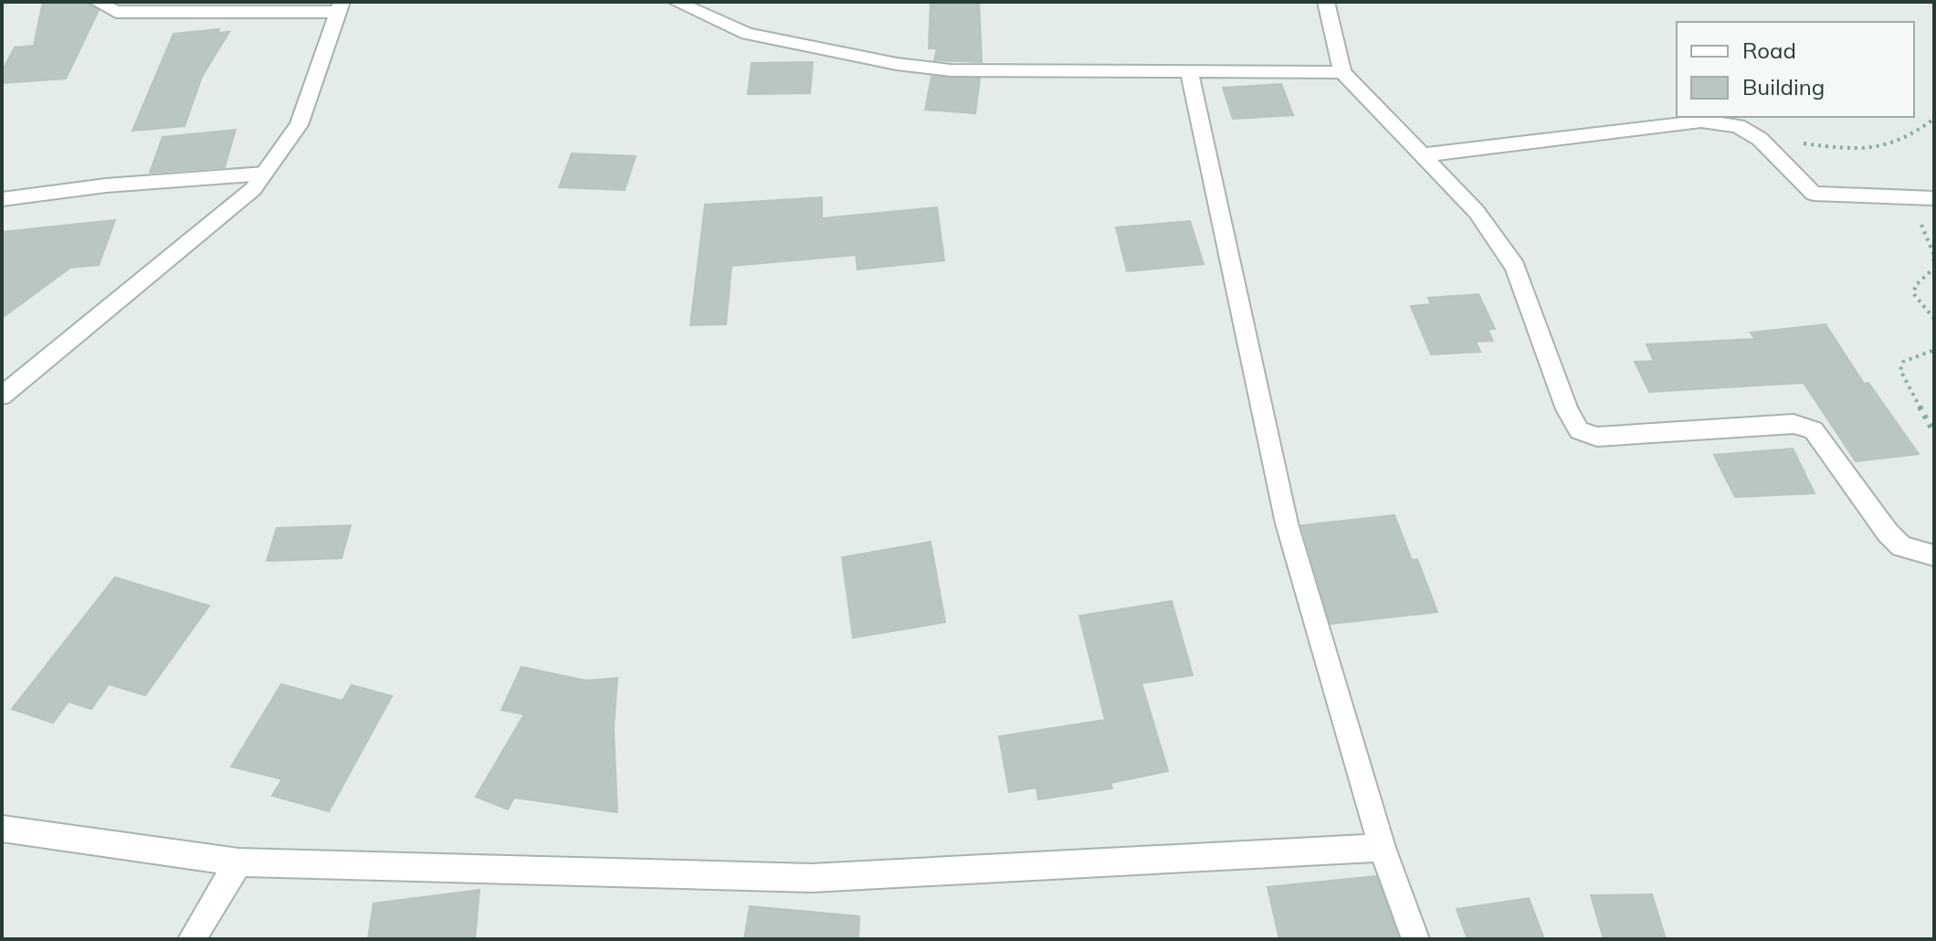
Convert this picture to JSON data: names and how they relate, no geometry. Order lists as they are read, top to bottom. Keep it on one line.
{"legend":["Road","Building"]}
